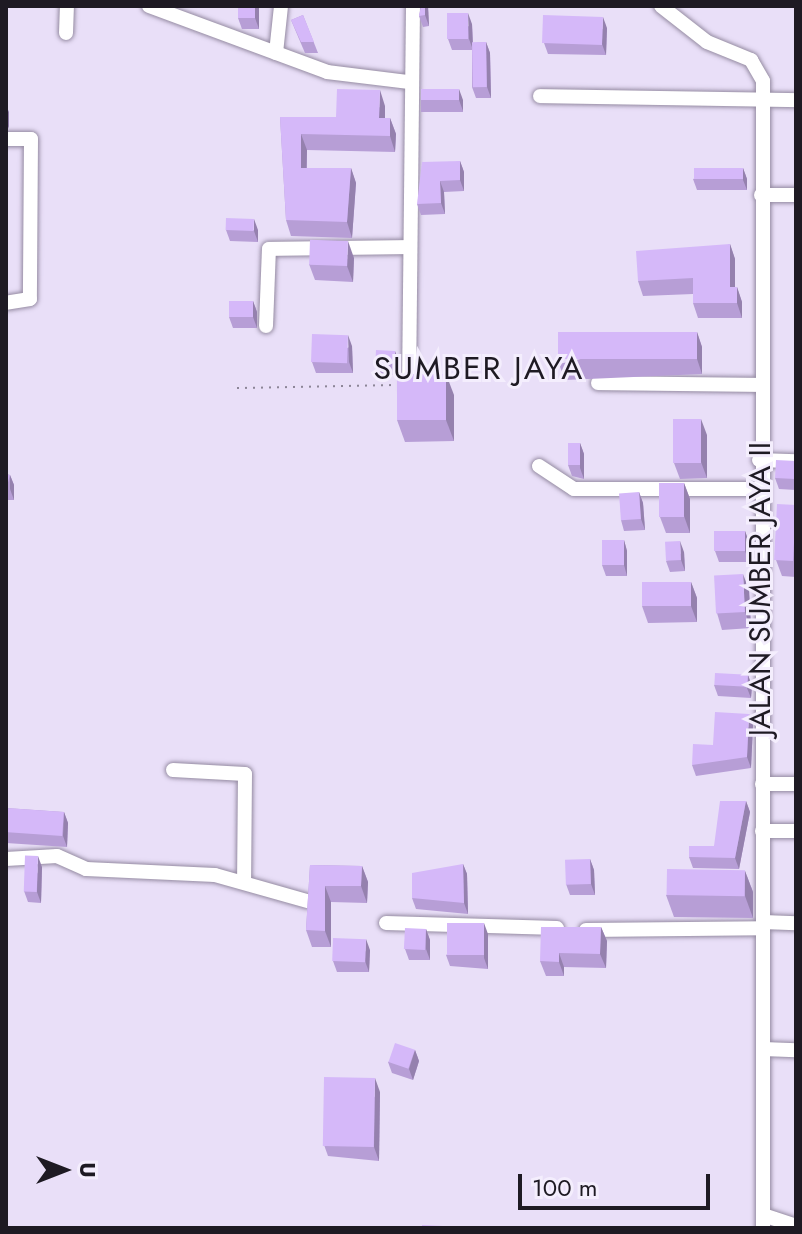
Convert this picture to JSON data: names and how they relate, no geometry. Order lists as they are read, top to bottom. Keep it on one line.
{"streets":{"street":["JALAN SUMBER JAYA II"]},"districts":["SUMBER JAYA"],"scale_bar":"100 m","north":"right"}
